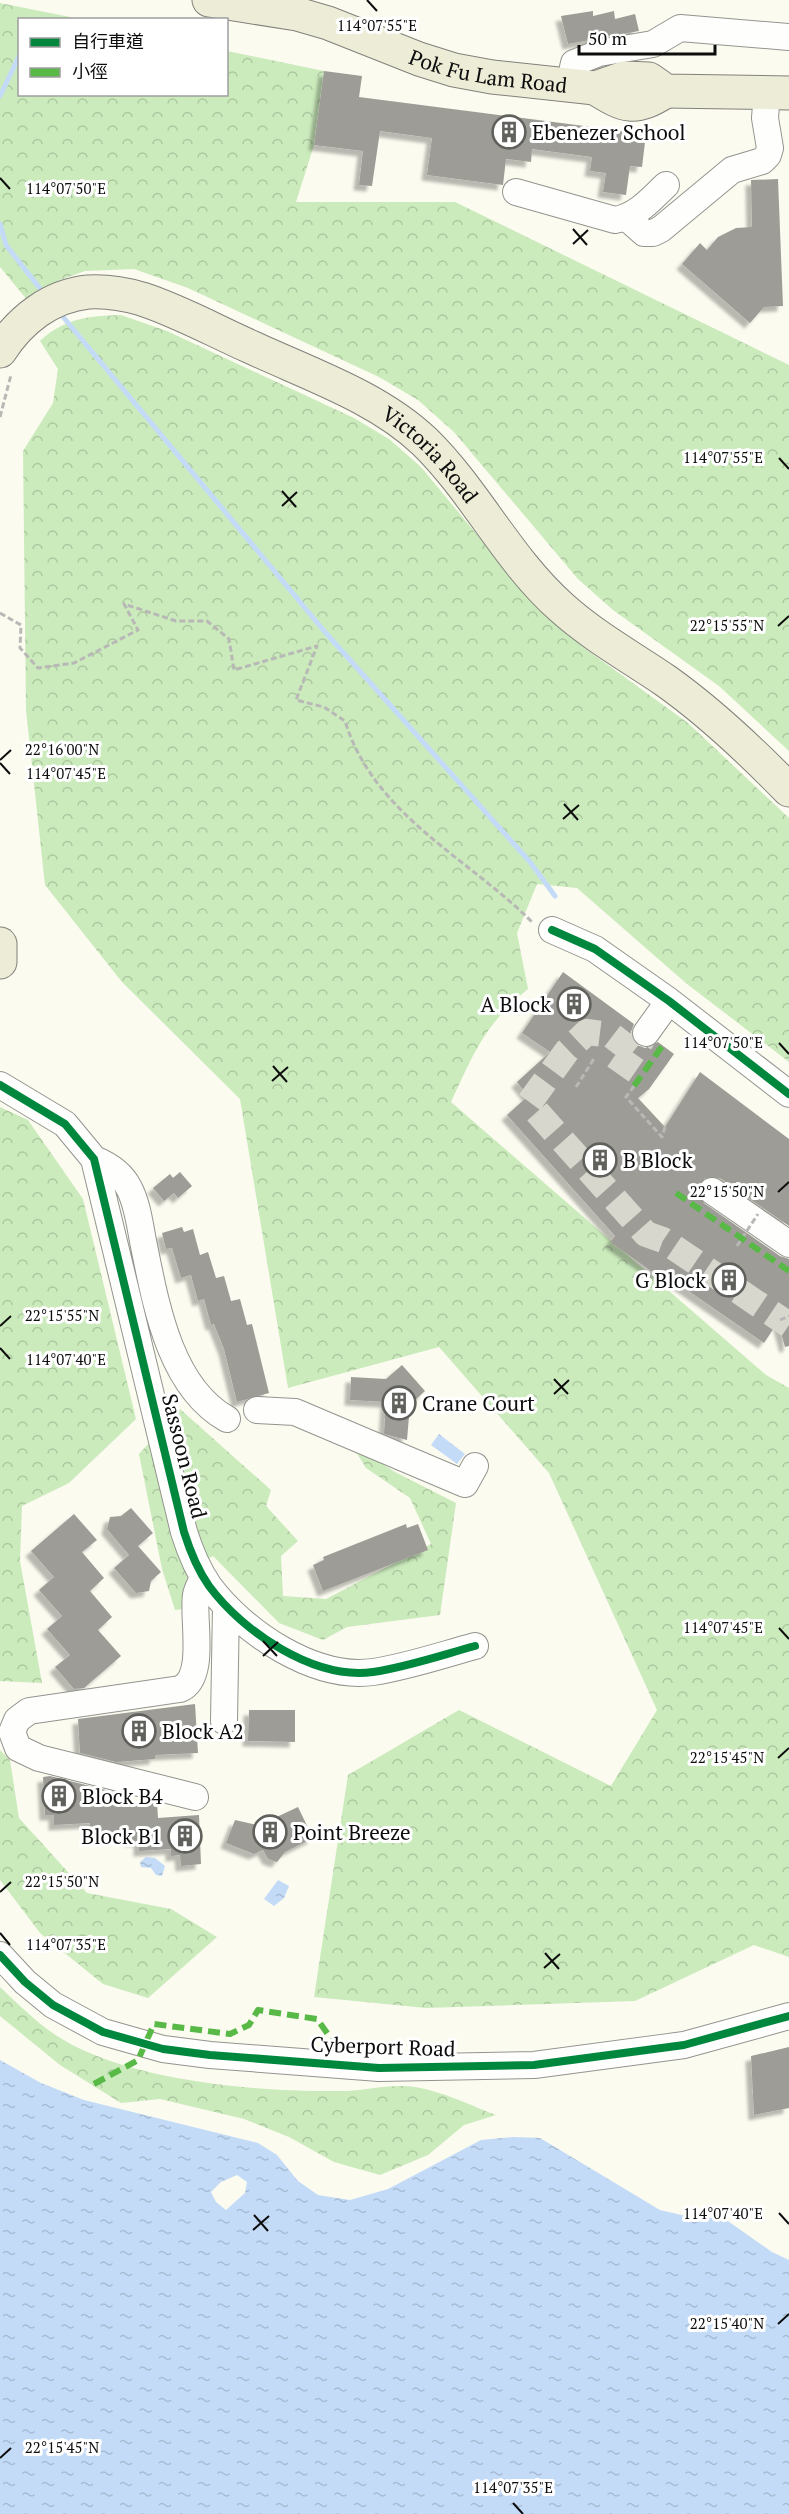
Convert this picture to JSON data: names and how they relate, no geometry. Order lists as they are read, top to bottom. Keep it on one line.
{"streets":{"main road":["Pok Fu Lam Road","Victoria Road"],"street":["Sassoon Road","Cyberport Road"]},"places":{"building":["Ebenezer School","A Block","B Block","G Block","Crane Court","Block A2","Block B4","Point Breeze","Block B1"]},"legend":["自行車道","小徑"],"scale_bar":"50 m","coordinates":["114°07'55\"E","114°07'50\"E","22°15'55\"N","22°16'00\"N","114°07'45\"E","22°15'50\"N","114°07'40\"E","22°15'45\"N","114°07'35\"E","22°15'40\"N"]}
